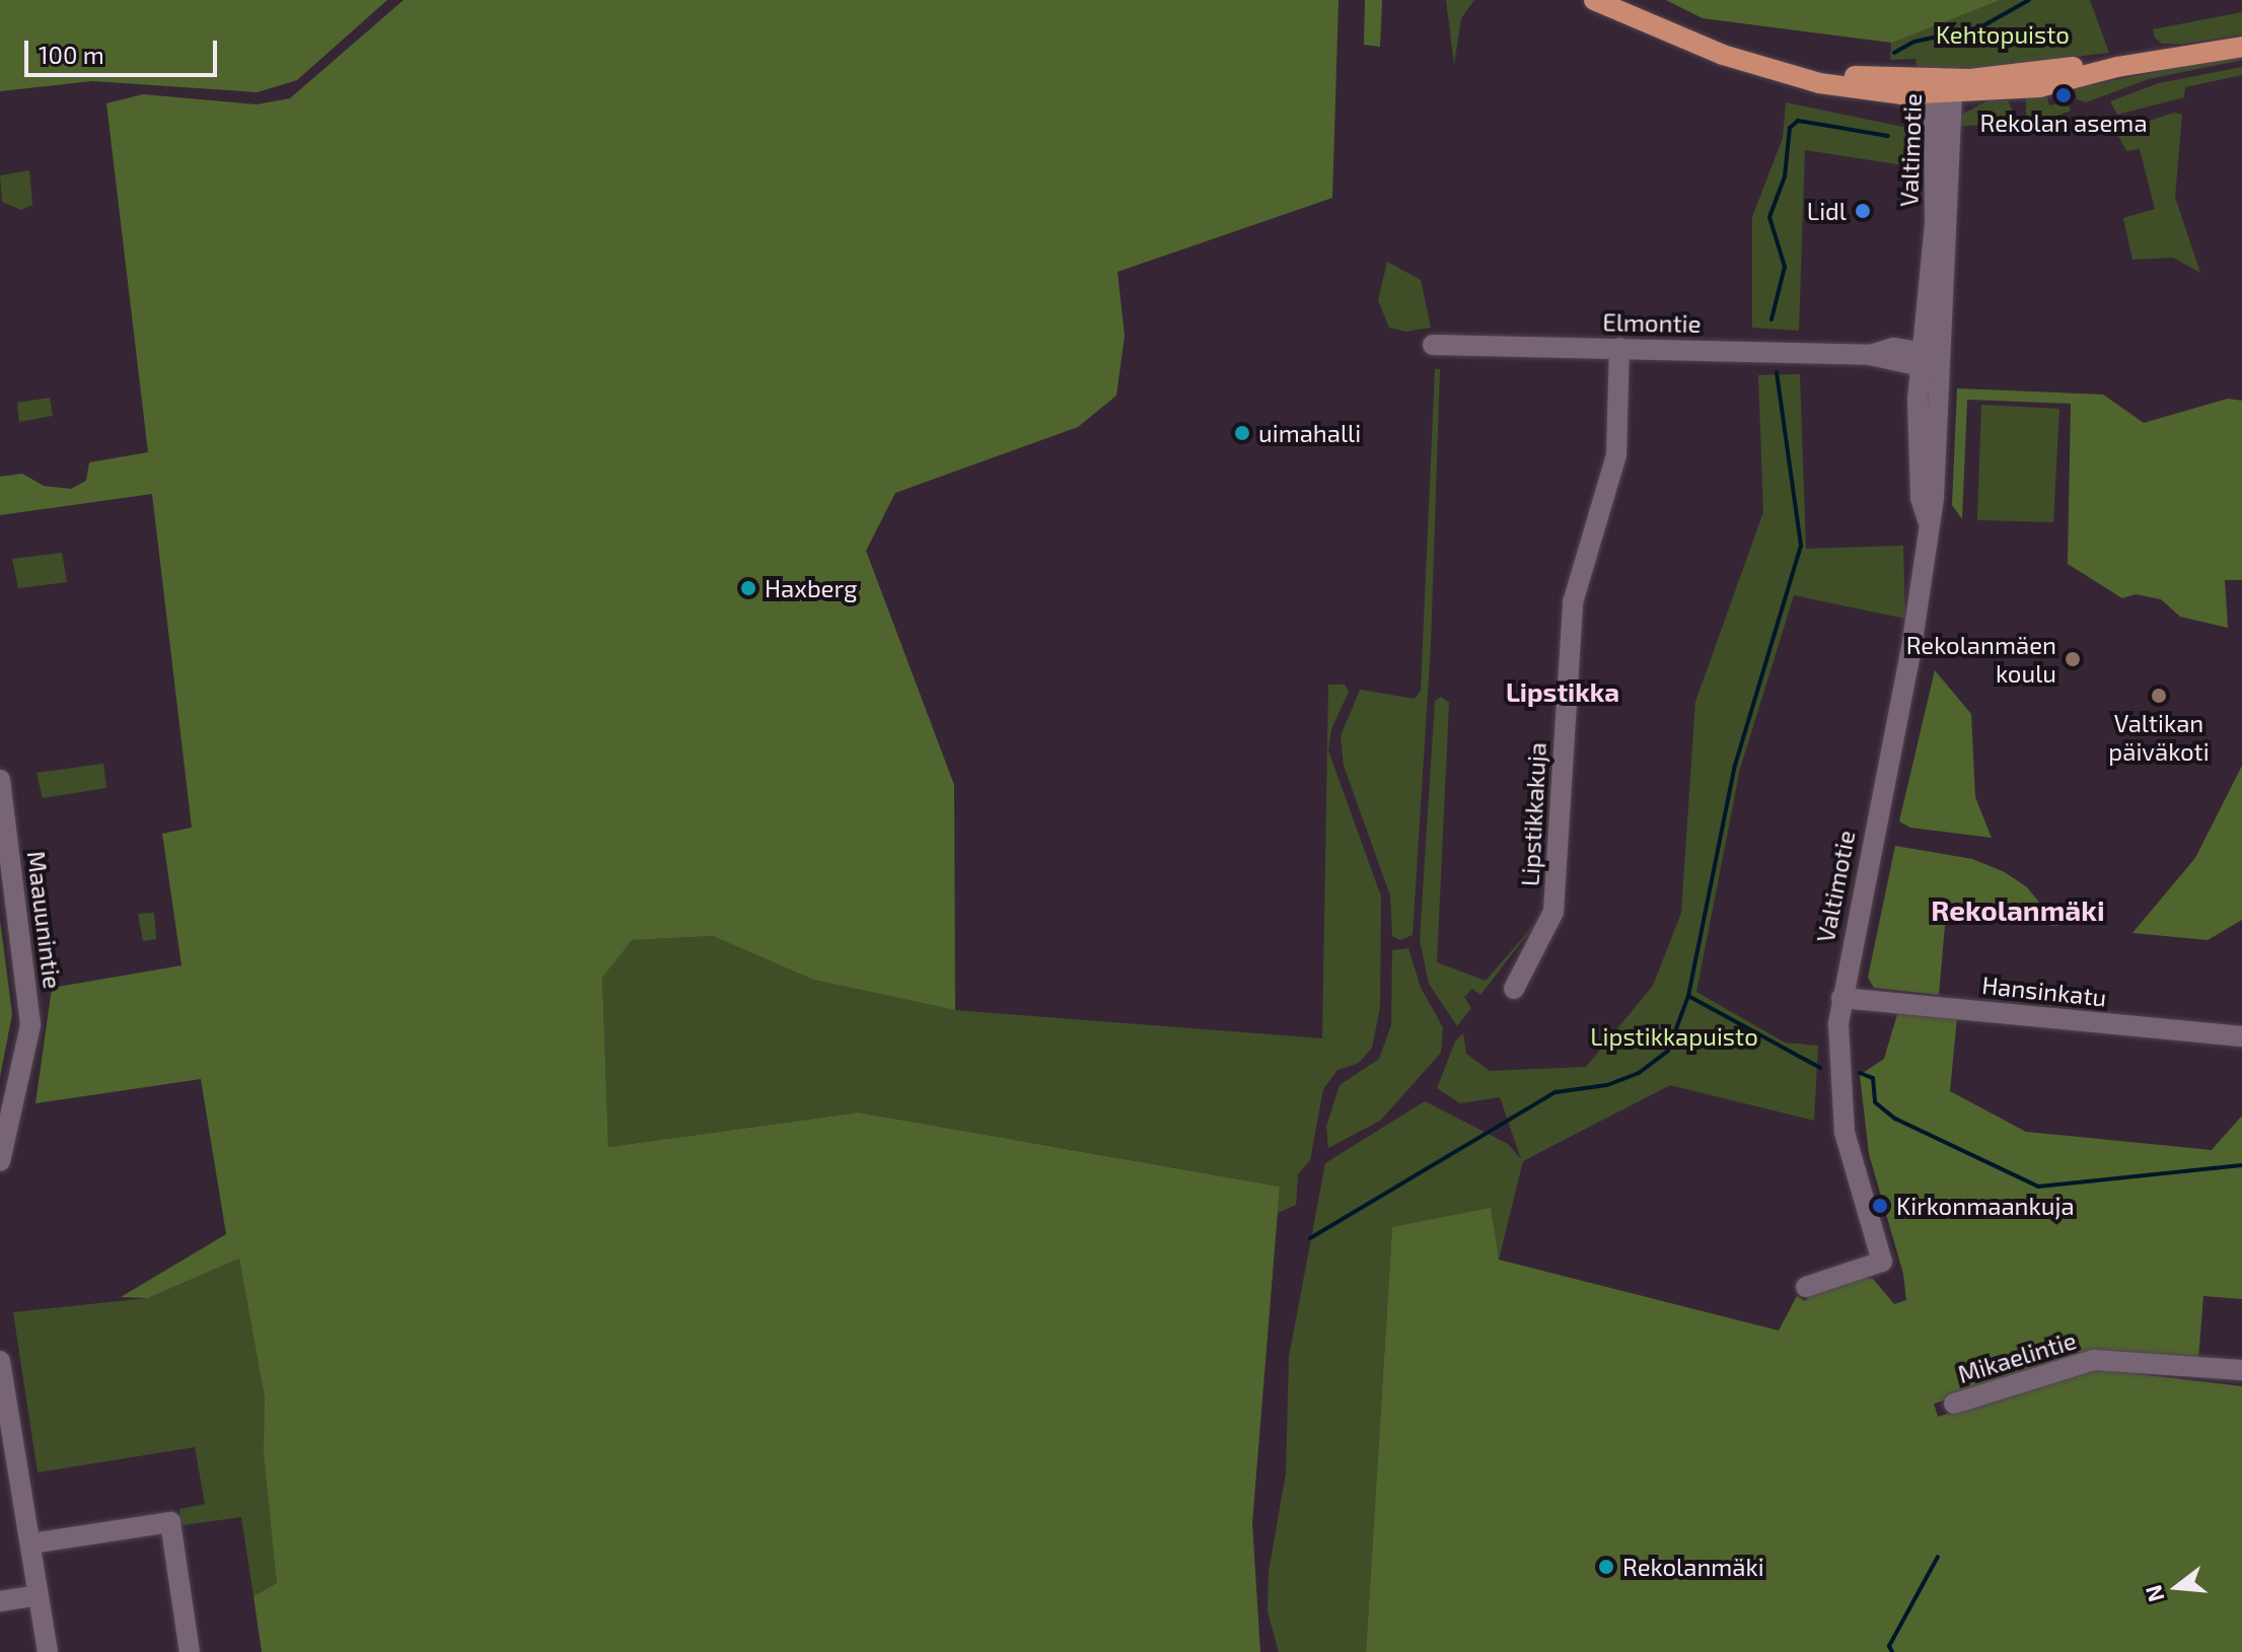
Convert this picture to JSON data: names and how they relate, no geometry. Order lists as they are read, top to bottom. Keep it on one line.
{"streets":{"street":["Valtimotie","Elmontie","Lipstikkakuja","Maauunintie","Hansinkatu","Mikaelintie"]},"crossings":[["Valtimotie","Elmontie"],["Valtimotie","Hansinkatu"],["Elmontie","Lipstikkakuja"]],"districts":["Lipstikka","Rekolanmäki"],"parks":["Kehtopuisto","Lipstikkapuisto"],"places":["Rekolan asema","Lidl","uimahalli","Haxberg","Rekolanmäen koulu","Valtikan päiväkoti","Kirkonmaankuja","Rekolanmäki"],"scale_bar":"100 m","north":"left"}
